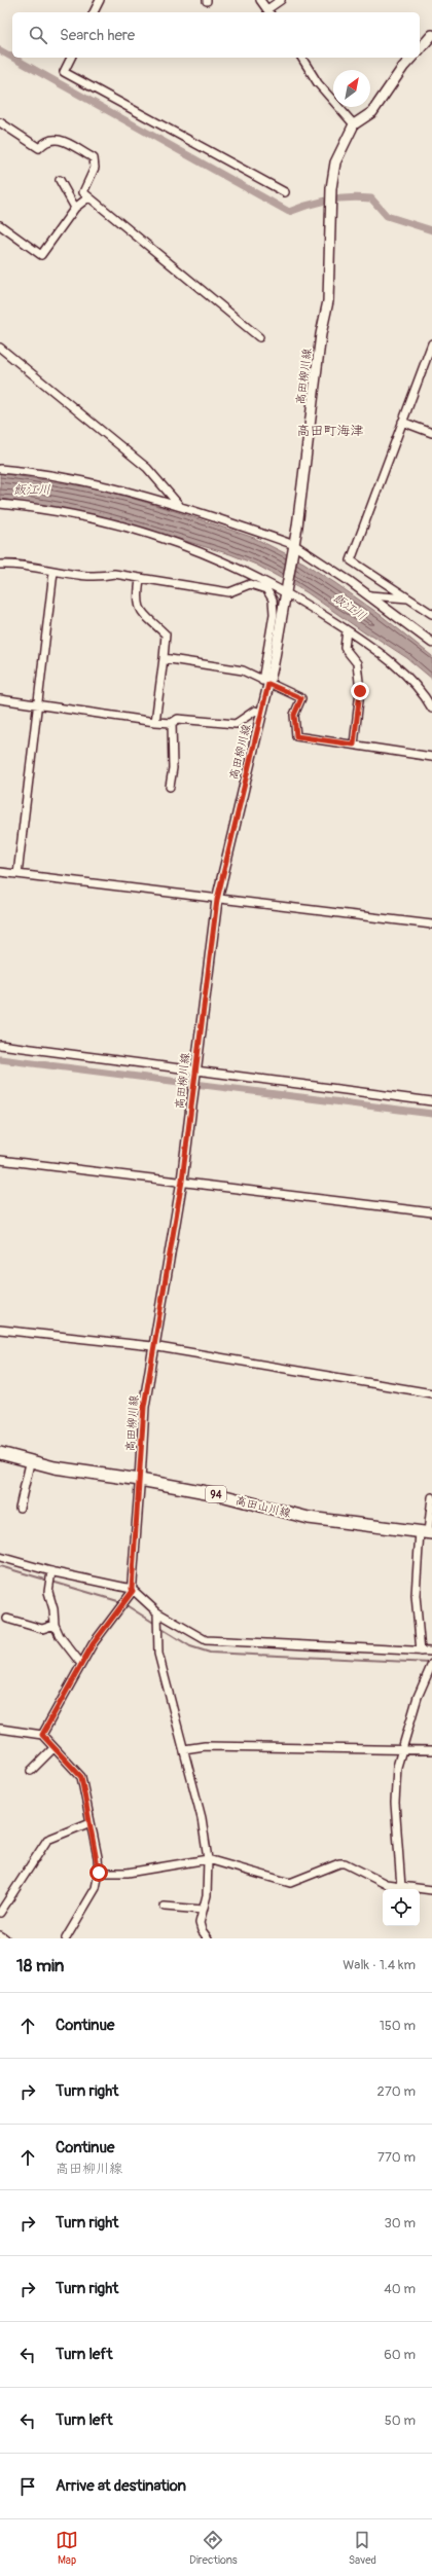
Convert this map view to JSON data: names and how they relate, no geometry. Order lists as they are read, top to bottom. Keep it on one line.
{"streets":{"main road":["高田柳川線","94","高田山川線"]},"crossings":[["高田柳川線","高田山川線"]],"districts":["高田町海津"],"water":["飯江川"],"north":"top right","page":{"search":"Search here","heading":["18 min","Walk · 1.4 km"],"list":[["Continue","150 m"],["Turn right","270 m"],["Continue","高田柳川線","770 m"],["Turn right","30 m"],["Turn right","40 m"],["Turn left","60 m"],["Turn left","50 m"],"Arrive at destination"],"nav":["Map","Directions","Saved"]}}
